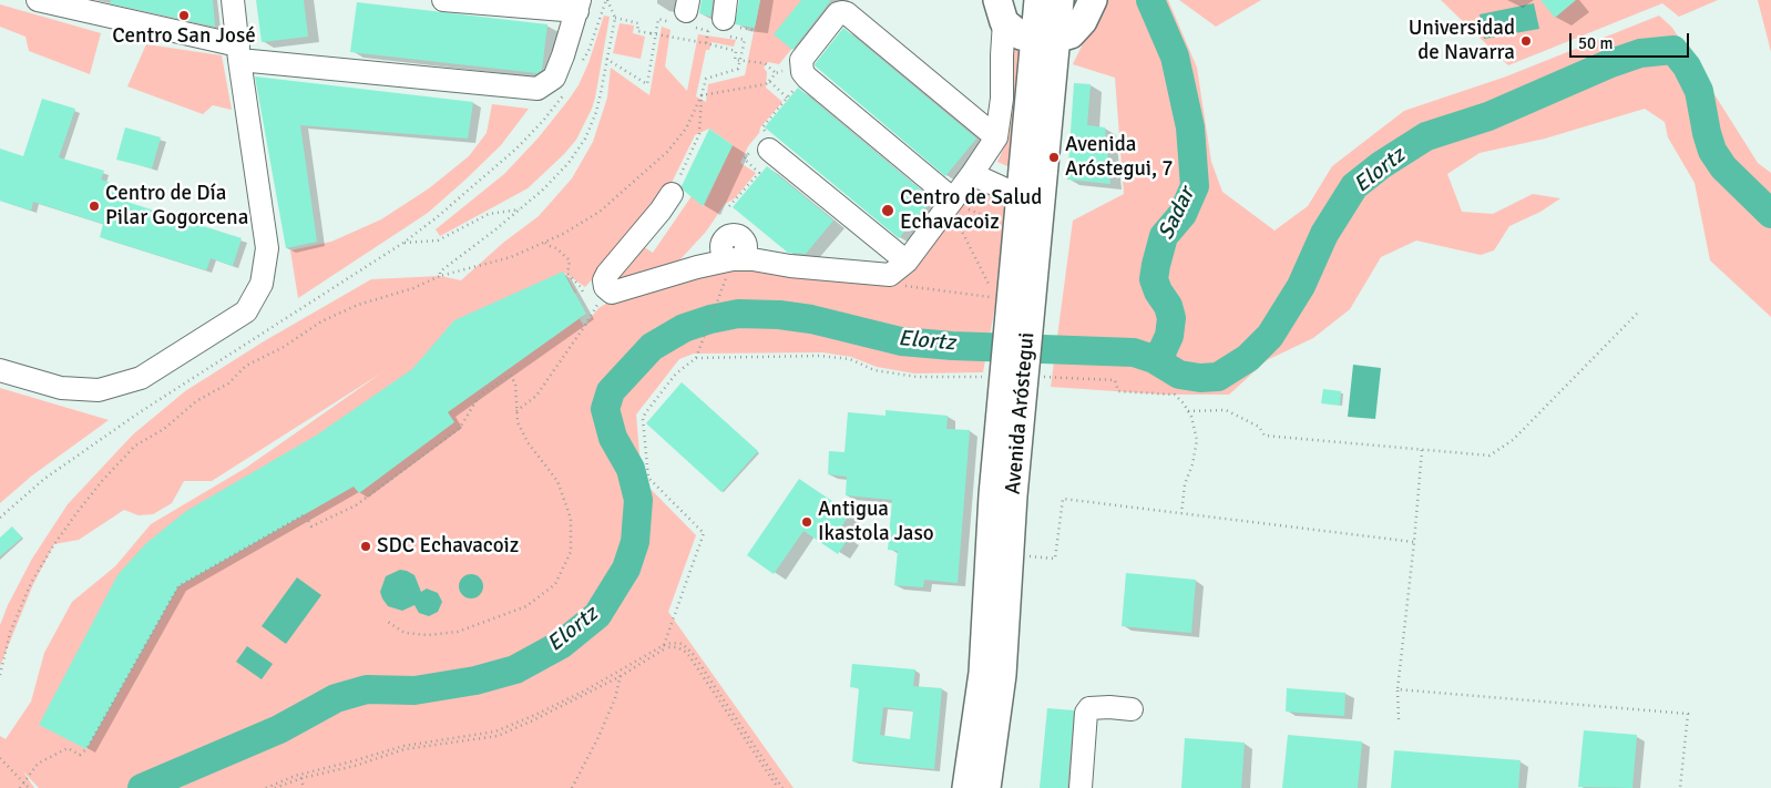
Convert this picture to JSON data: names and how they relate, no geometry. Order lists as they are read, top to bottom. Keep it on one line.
{"streets":{"main road":["Avenida Aróstegui"]},"water":["Elortz","Sadar"],"places":["Centro San José","Universidad de Navarra","Avenida Aróstegui, 7","Centro de Día Pilar Gogorcena","Centro de Salud Echavacoiz","Antigua Ikastola Jaso","SDC Echavacoiz"],"scale_bar":"50 m"}
